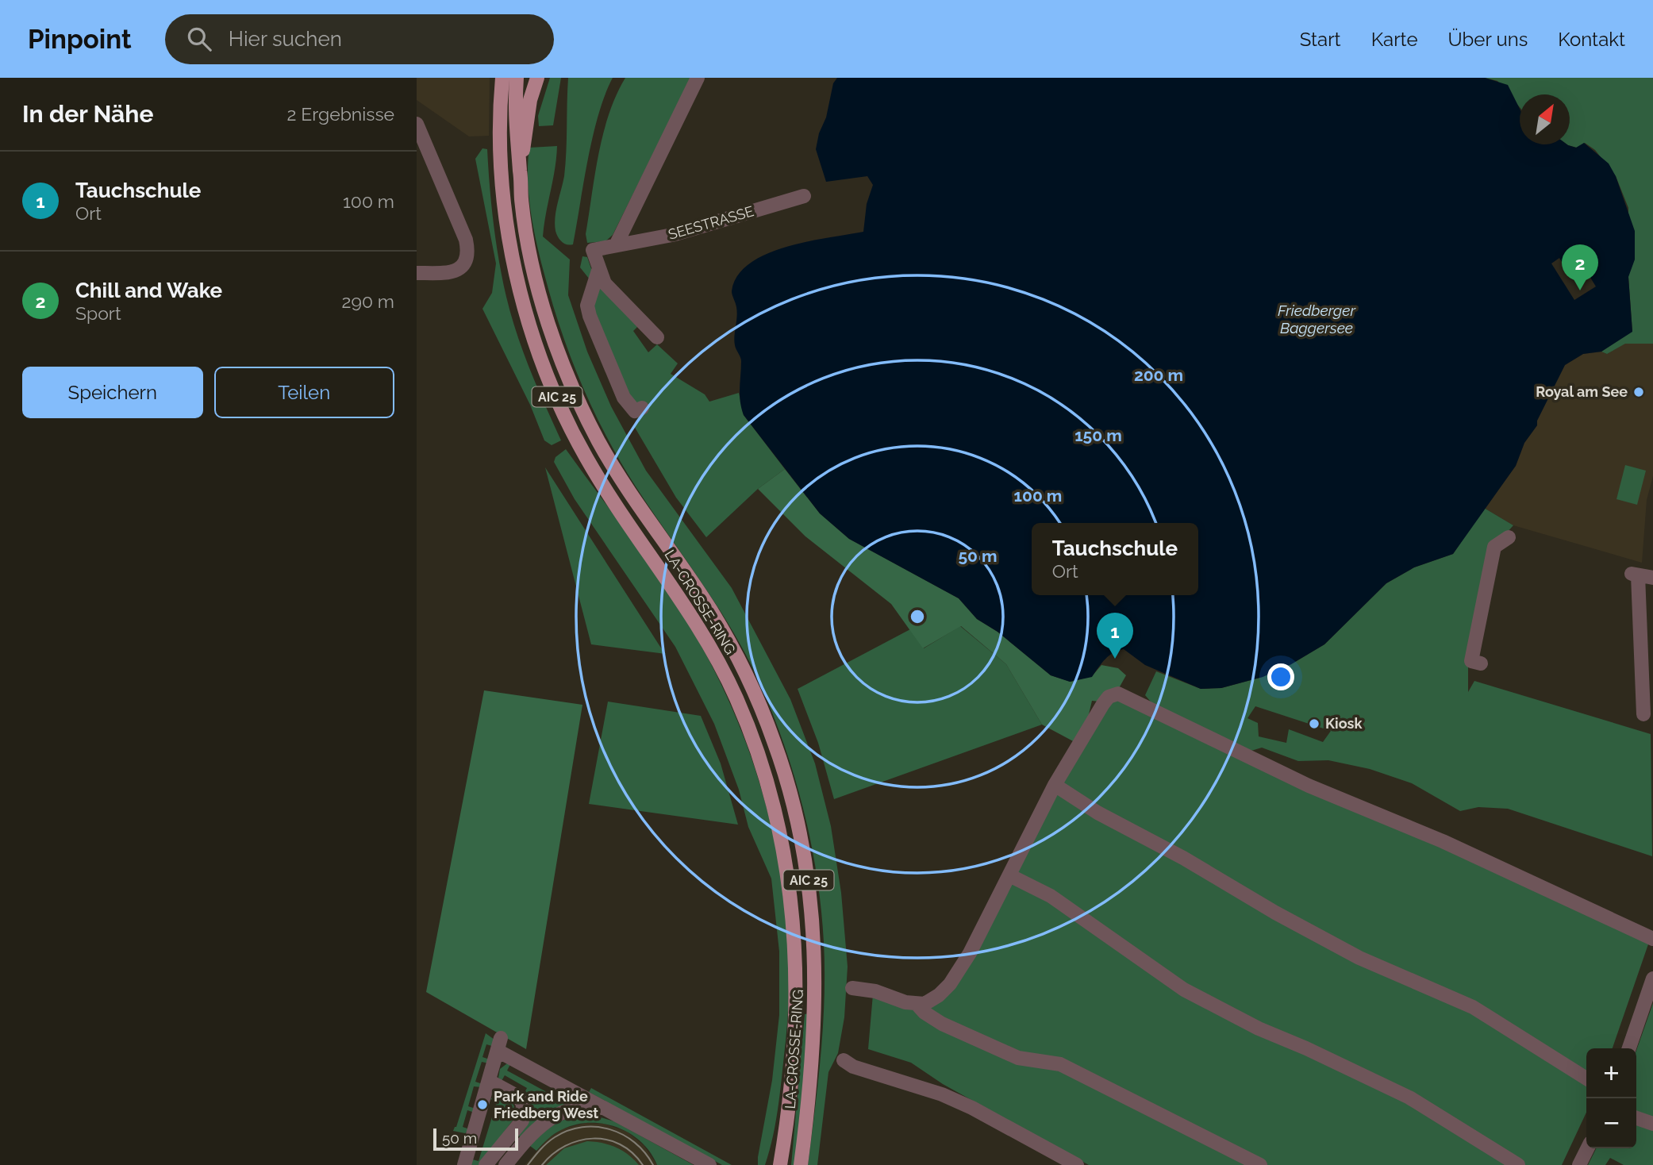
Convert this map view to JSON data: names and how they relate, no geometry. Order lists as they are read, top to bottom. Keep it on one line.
{"streets":{"main road":["AIC 25","LA-CROSSE-RING"],"street":["SEESTRASSE"]},"crossings":[["AIC 25","LA-CROSSE-RING"]],"water":["Friedberger Baggersee"],"places":["Royal am See","Kiosk","Park and Ride Friedberg West"],"scale_bar":"50 m","north":"top right","page":{"header":"Pinpoint","search":"Hier suchen","nav":["Start","Karte","Über uns","Kontakt"],"heading":["In der Nähe","2 Ergebnisse"],"list":[{"mark":"1","name":"Tauchschule","note":"Ort","value":"100 m"},{"mark":"2","name":"Chill and Wake","note":"Sport","value":"290 m"}],"pins":["2","1"],"buttons":["Speichern","Teilen"],"popup":["Tauchschule","Ort"],"map_buttons":["+","−"],"scale":"50 m"},"rings":["200 m","150 m","100 m","50 m"]}
